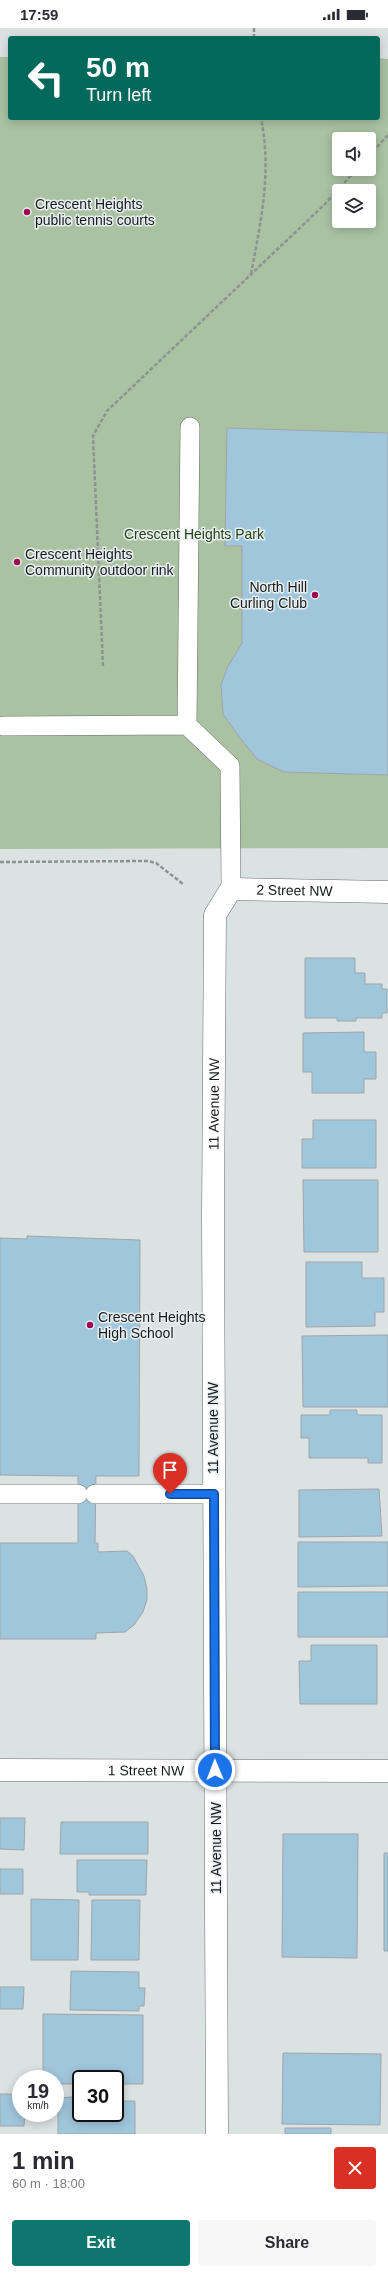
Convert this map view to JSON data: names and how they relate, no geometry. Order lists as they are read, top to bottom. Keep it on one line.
{"streets":{"street":["2 Street NW","11 Avenue NW","1 Street NW"]},"crossings":[["2 Street NW","11 Avenue NW"],["11 Avenue NW","1 Street NW"]],"parks":["Crescent Heights Park"],"places":["Crescent Heights public tennis courts","Crescent Heights Community outdoor rink","North Hill Curling Club","Crescent Heights High School"],"page":{"status":"17:59","turn":["50 m","Turn left"],"speed":"19 km/h","limit":"30","heading":["1 min","60 m · 18:00"],"buttons":["Exit","Share"]}}
